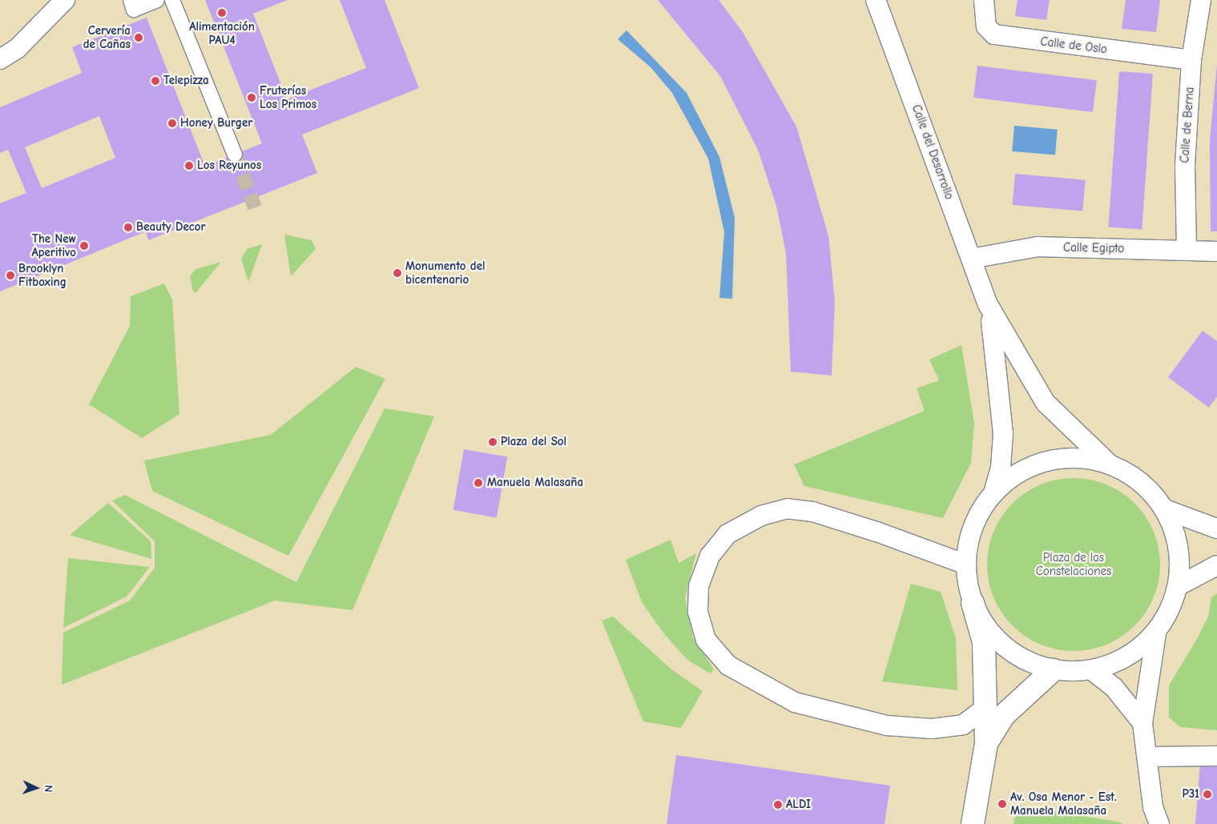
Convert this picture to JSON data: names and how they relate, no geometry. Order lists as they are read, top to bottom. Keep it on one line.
{"streets":{"street":["Calle de Oslo","Calle de Berna","Calle del Desarrollo","Calle Egipto"]},"crossings":[["Calle de Oslo","Calle de Berna"],["Calle de Berna","Calle Egipto"],["Calle del Desarrollo","Calle Egipto"]],"parks":["Plaza de las Constelaciones"],"places":["Alimentación PAU4","Cervería de Cañas","Telepizza","Fruterías Los Primos","Honey Burger","Los Reyunos","Beauty Decor","The New Aperitivo","Monumento del bicentenario","Brooklyn Fitboxing","Plaza del Sol","Manuela Malasaña","P31","Av. Osa Menor - Est. Manuela Malasaña","ALDI"],"north":"right"}
